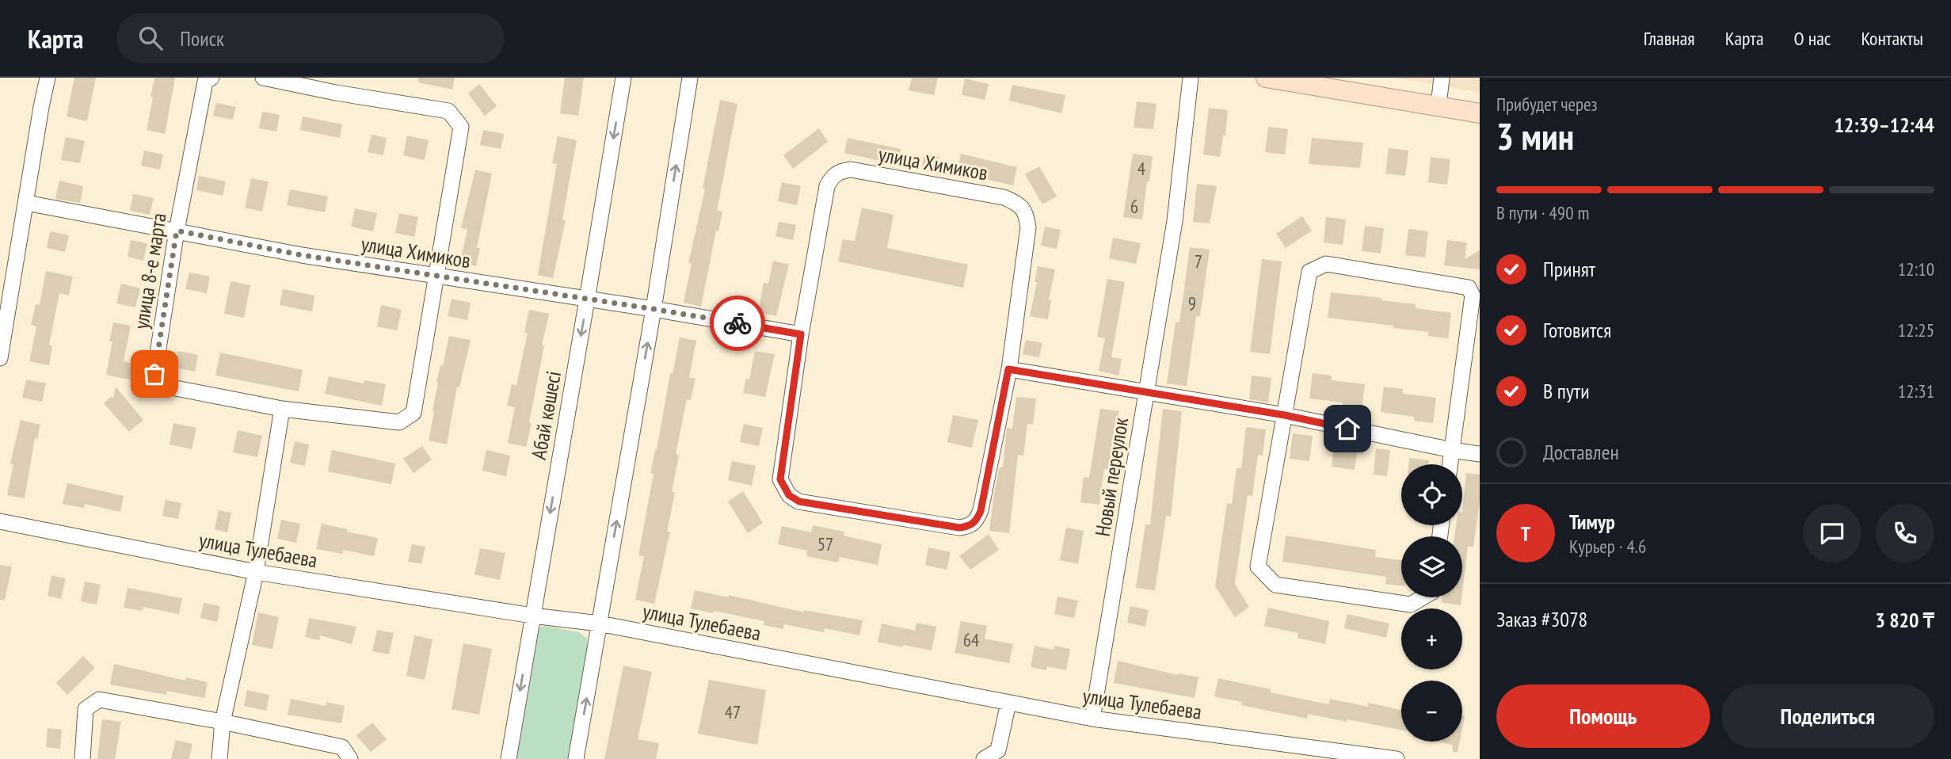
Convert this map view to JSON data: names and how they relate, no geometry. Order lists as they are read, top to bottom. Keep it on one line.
{"streets":{"street":["улица Химиков","улица 8-е марта","Абай көшесі","Новый переулок","улица Тулебаева"]},"crossings":[["улица Химиков","улица 8-е марта"],["улица Химиков","Абай көшесі"],["Абай көшесі","улица Тулебаева"],["Новый переулок","улица Тулебаева"]],"house_numbers":["4","6","7","9","57","64","47"],"page":{"header":"Карта","search":"Поиск","nav":["Главная","Карта","О нас","Контакты"],"heading":["3 мин","Прибудет через","12:39–12:44"],"panel":["Тимур","Курьер · 4.6","Заказ #3078","3 820 ₸"],"bar":"В пути · 490 m","list":[["Принят","12:10"],["Готовится","12:25"],["В пути","12:31"],"Доставлен"],"map_buttons":["+","−"],"round":"Т","buttons":["Помощь","Поделиться"]}}
